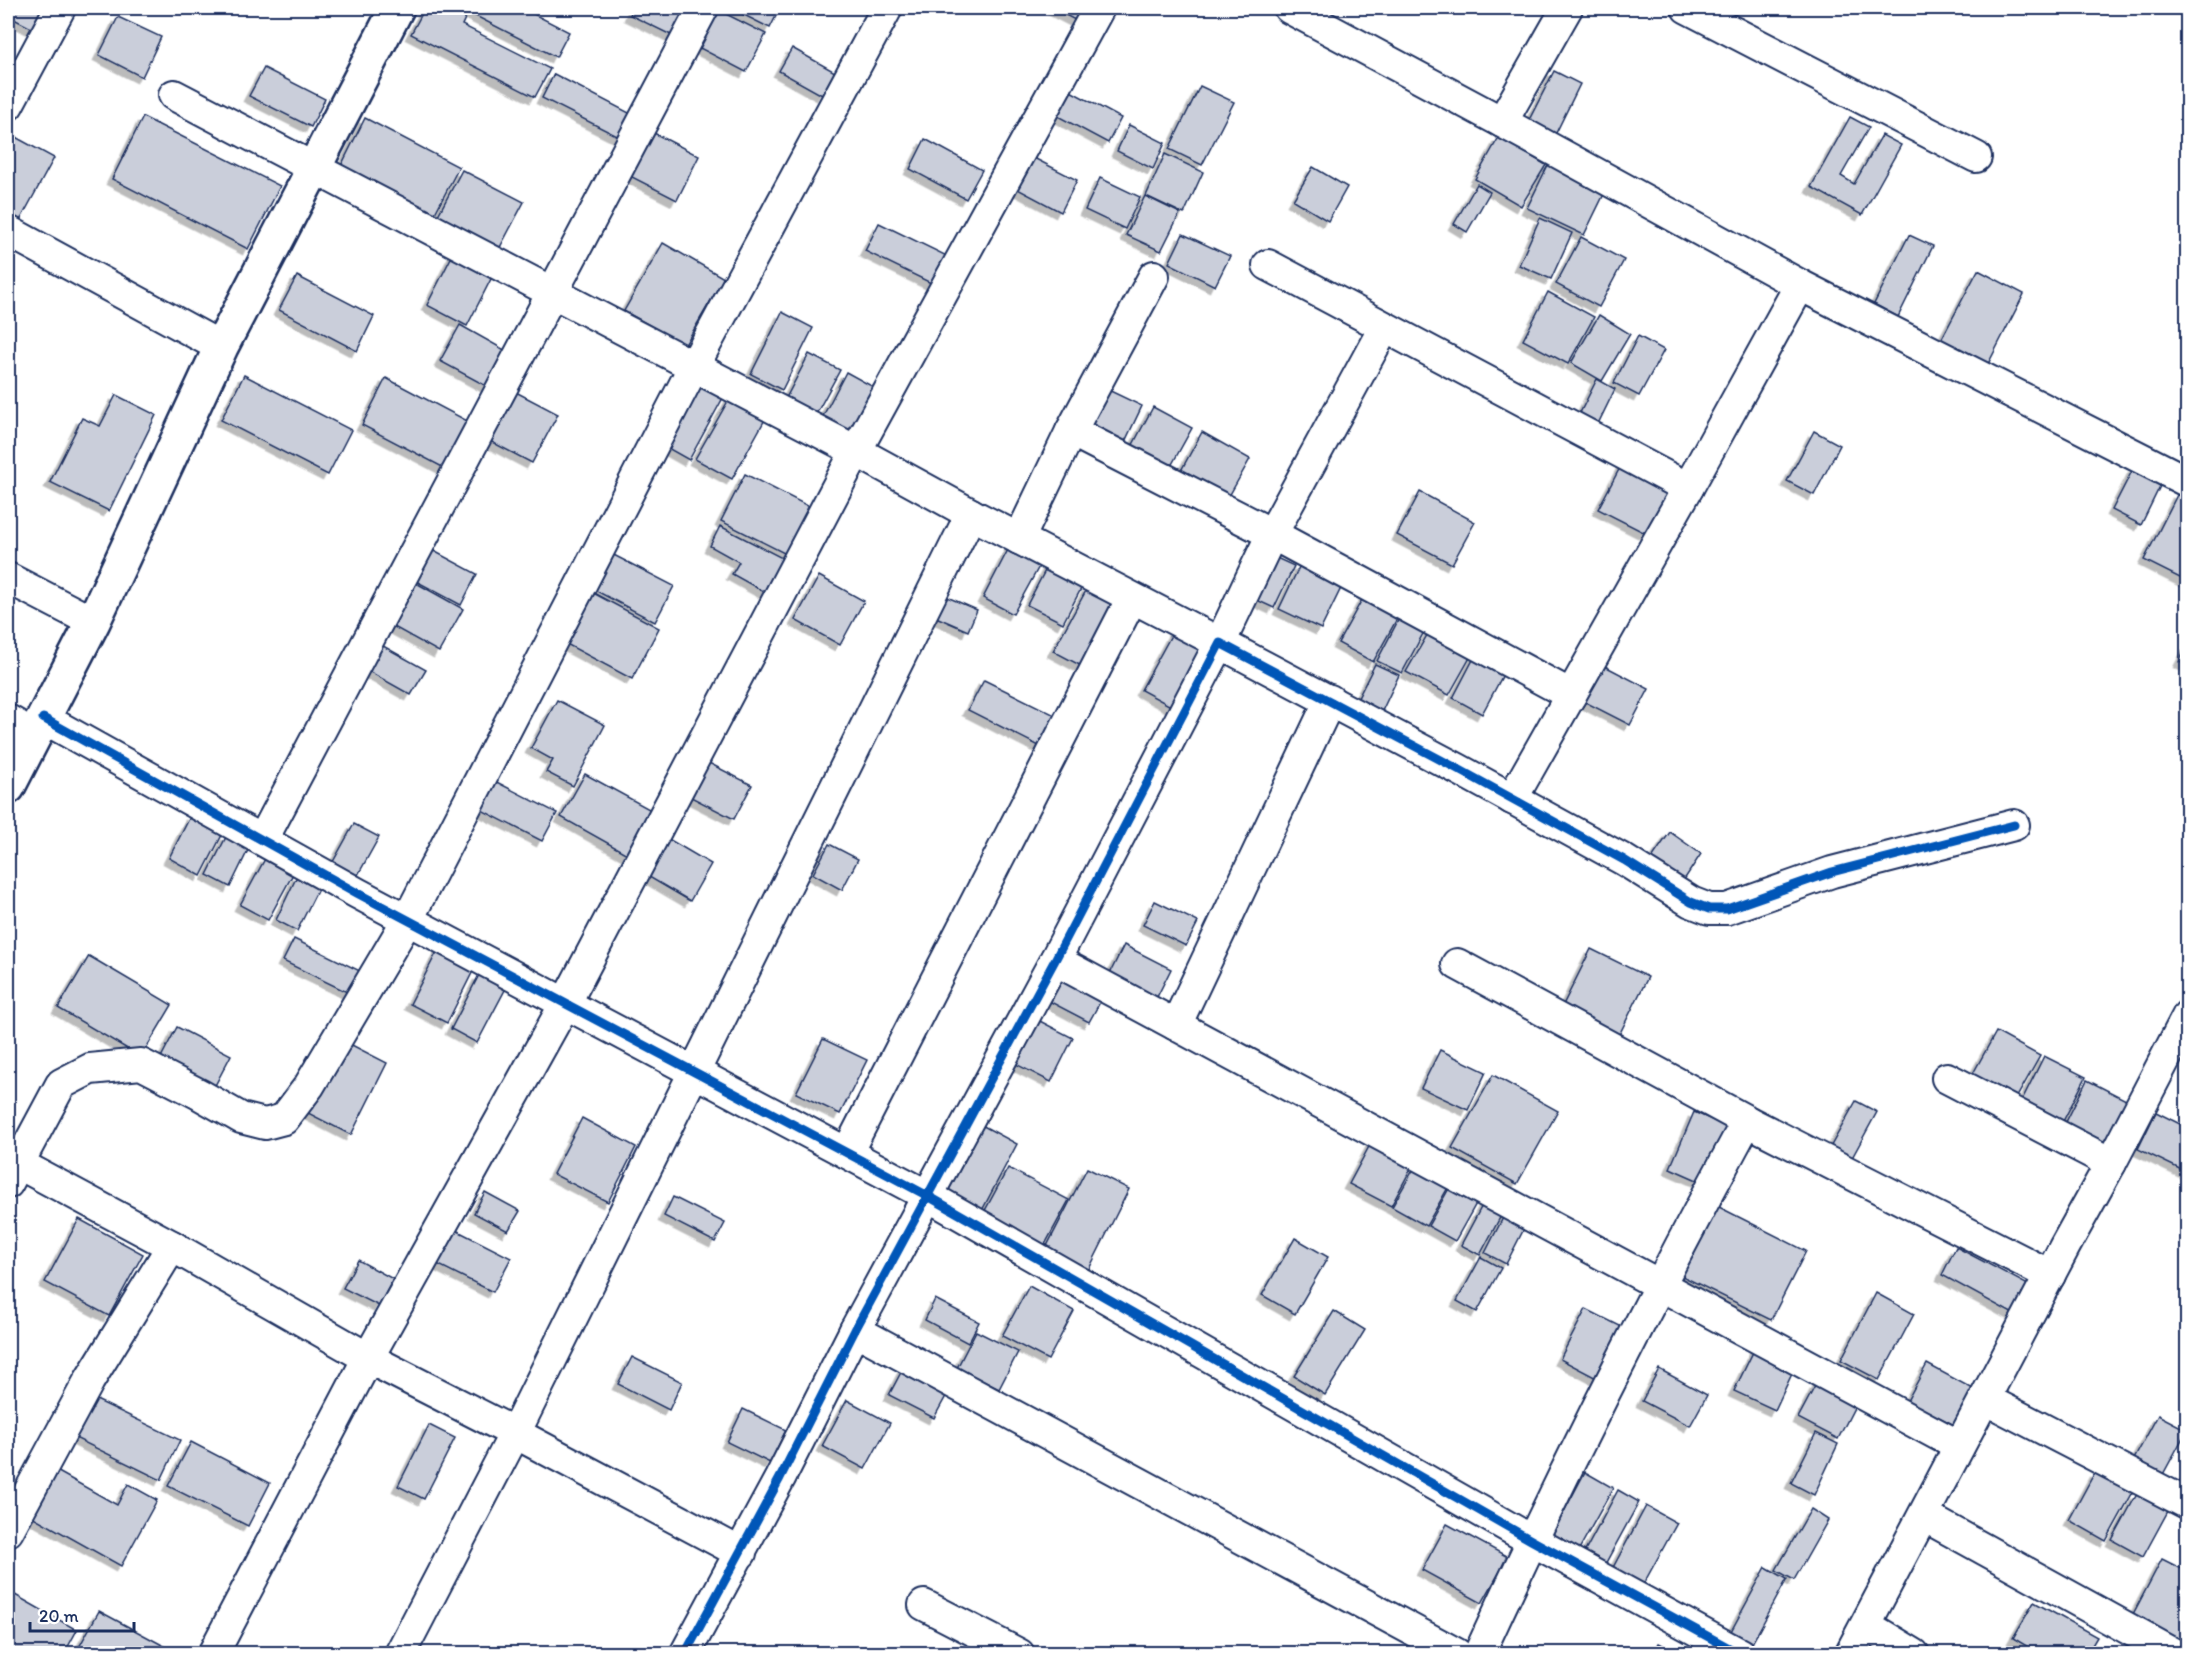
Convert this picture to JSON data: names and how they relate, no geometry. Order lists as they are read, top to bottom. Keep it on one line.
{"scale_bar":"20 m"}
